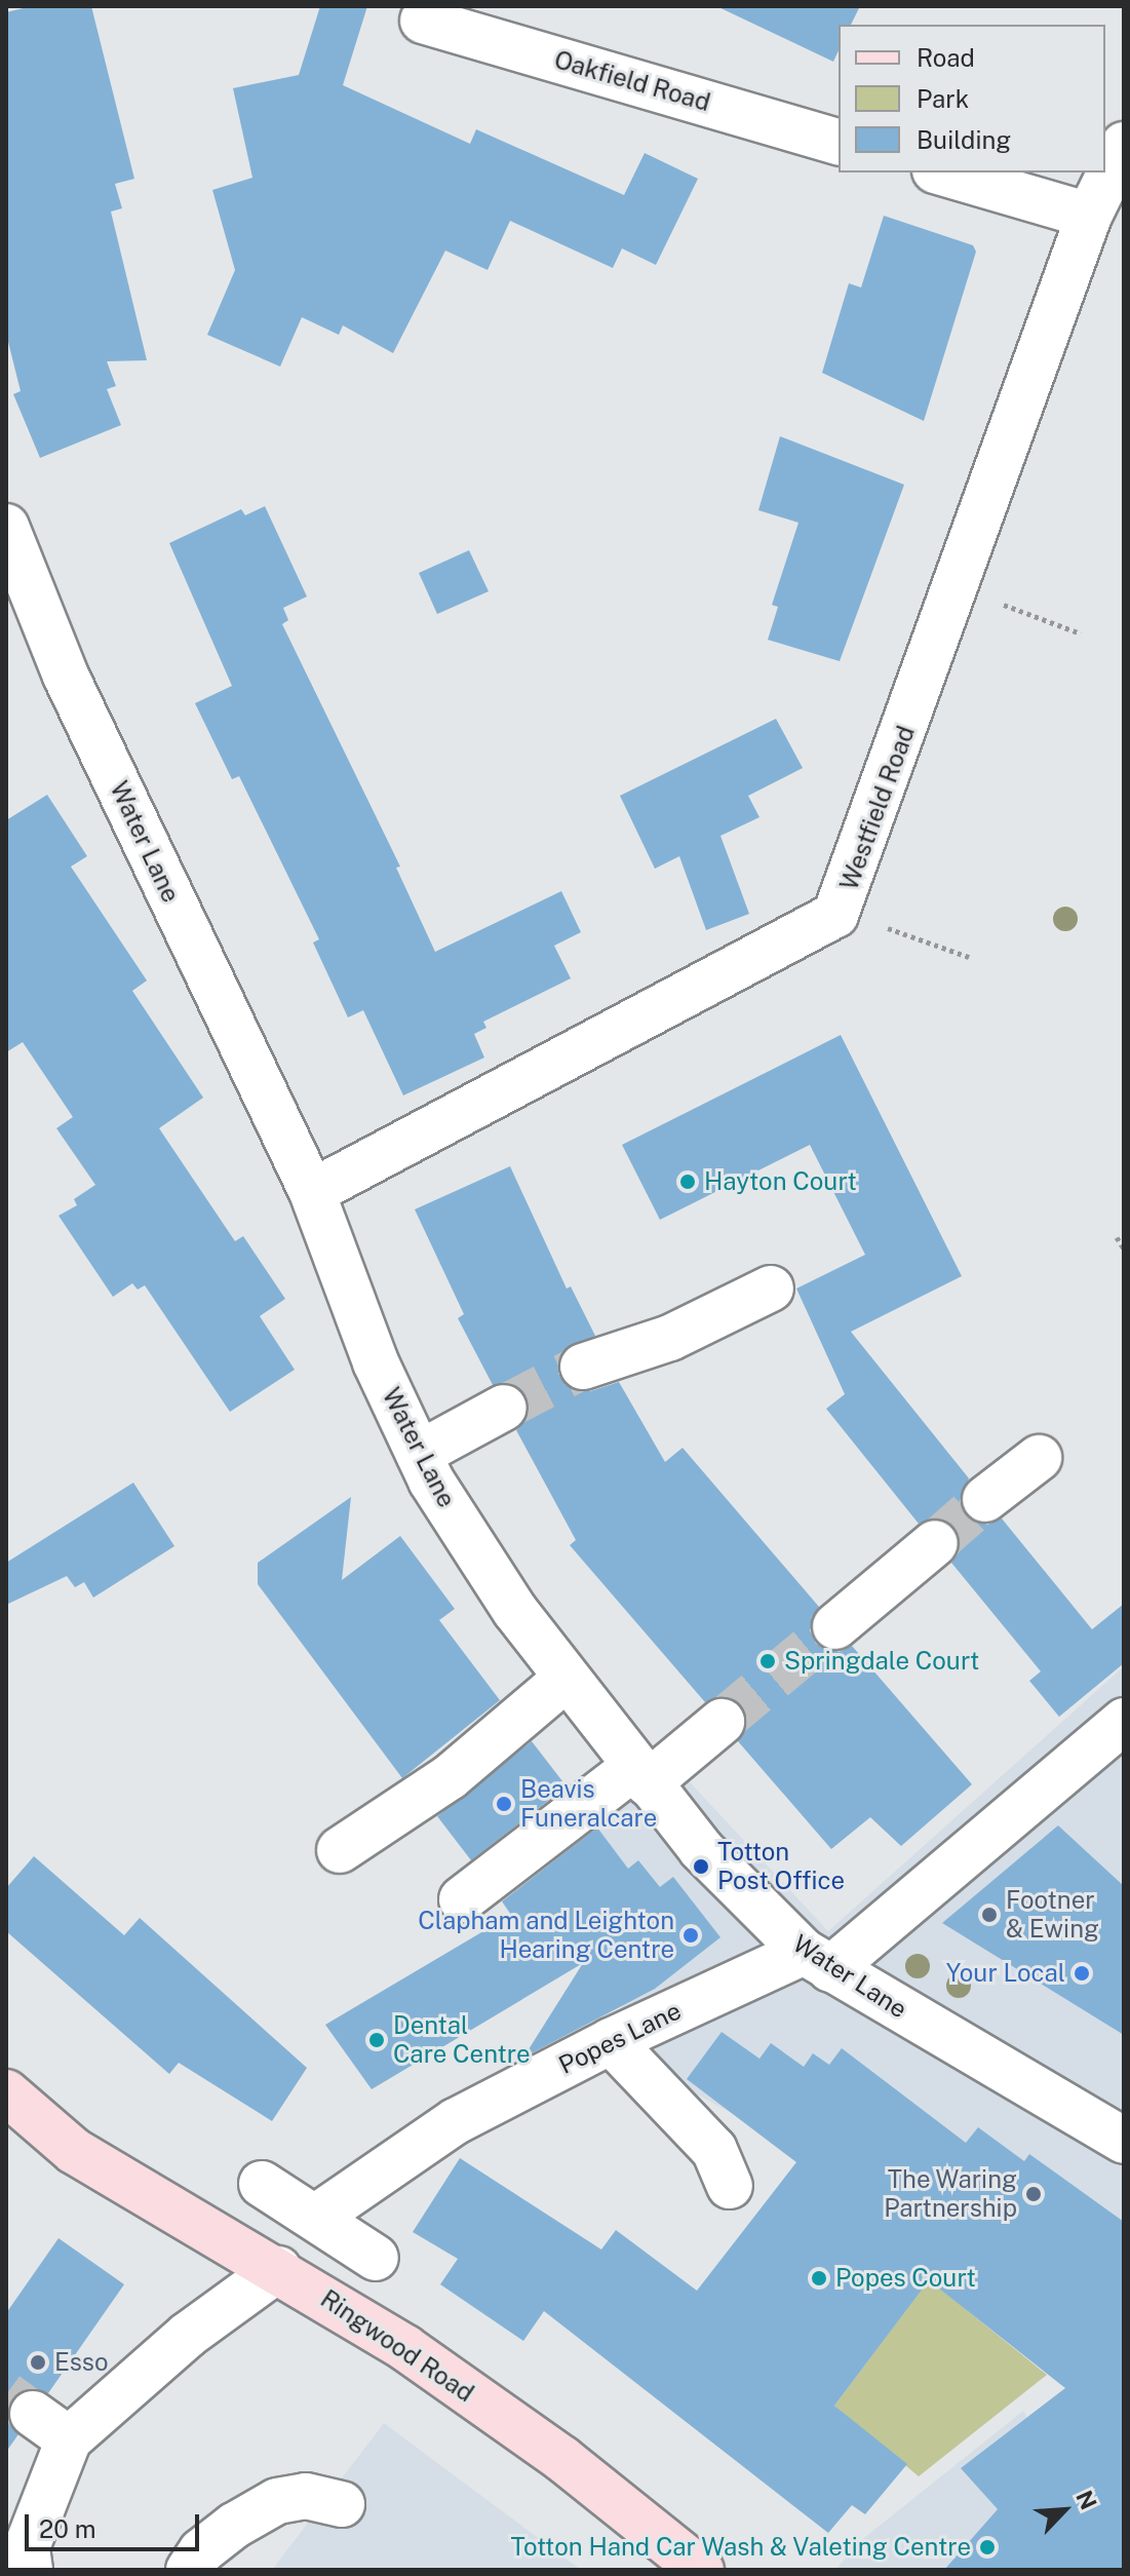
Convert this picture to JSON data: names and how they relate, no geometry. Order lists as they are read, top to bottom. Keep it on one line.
{"streets":{"main road":["Ringwood Road"],"street":["Oakfield Road","Westfield Road","Water Lane","Popes Lane"]},"crossings":[["Westfield Road","Water Lane"],["Water Lane","Popes Lane"]],"places":["Hayton Court","Springdale Court","Beavis Funeralcare","Totton Post Office","Footner & Ewing","Clapham and Leighton Hearing Centre","Your Local","Dental Care Centre","The Waring Partnership","Popes Court","Esso","Totton Hand Car Wash & Valeting Centre"],"legend":["Road","Park","Building"],"scale_bar":"20 m","north":"top right"}
